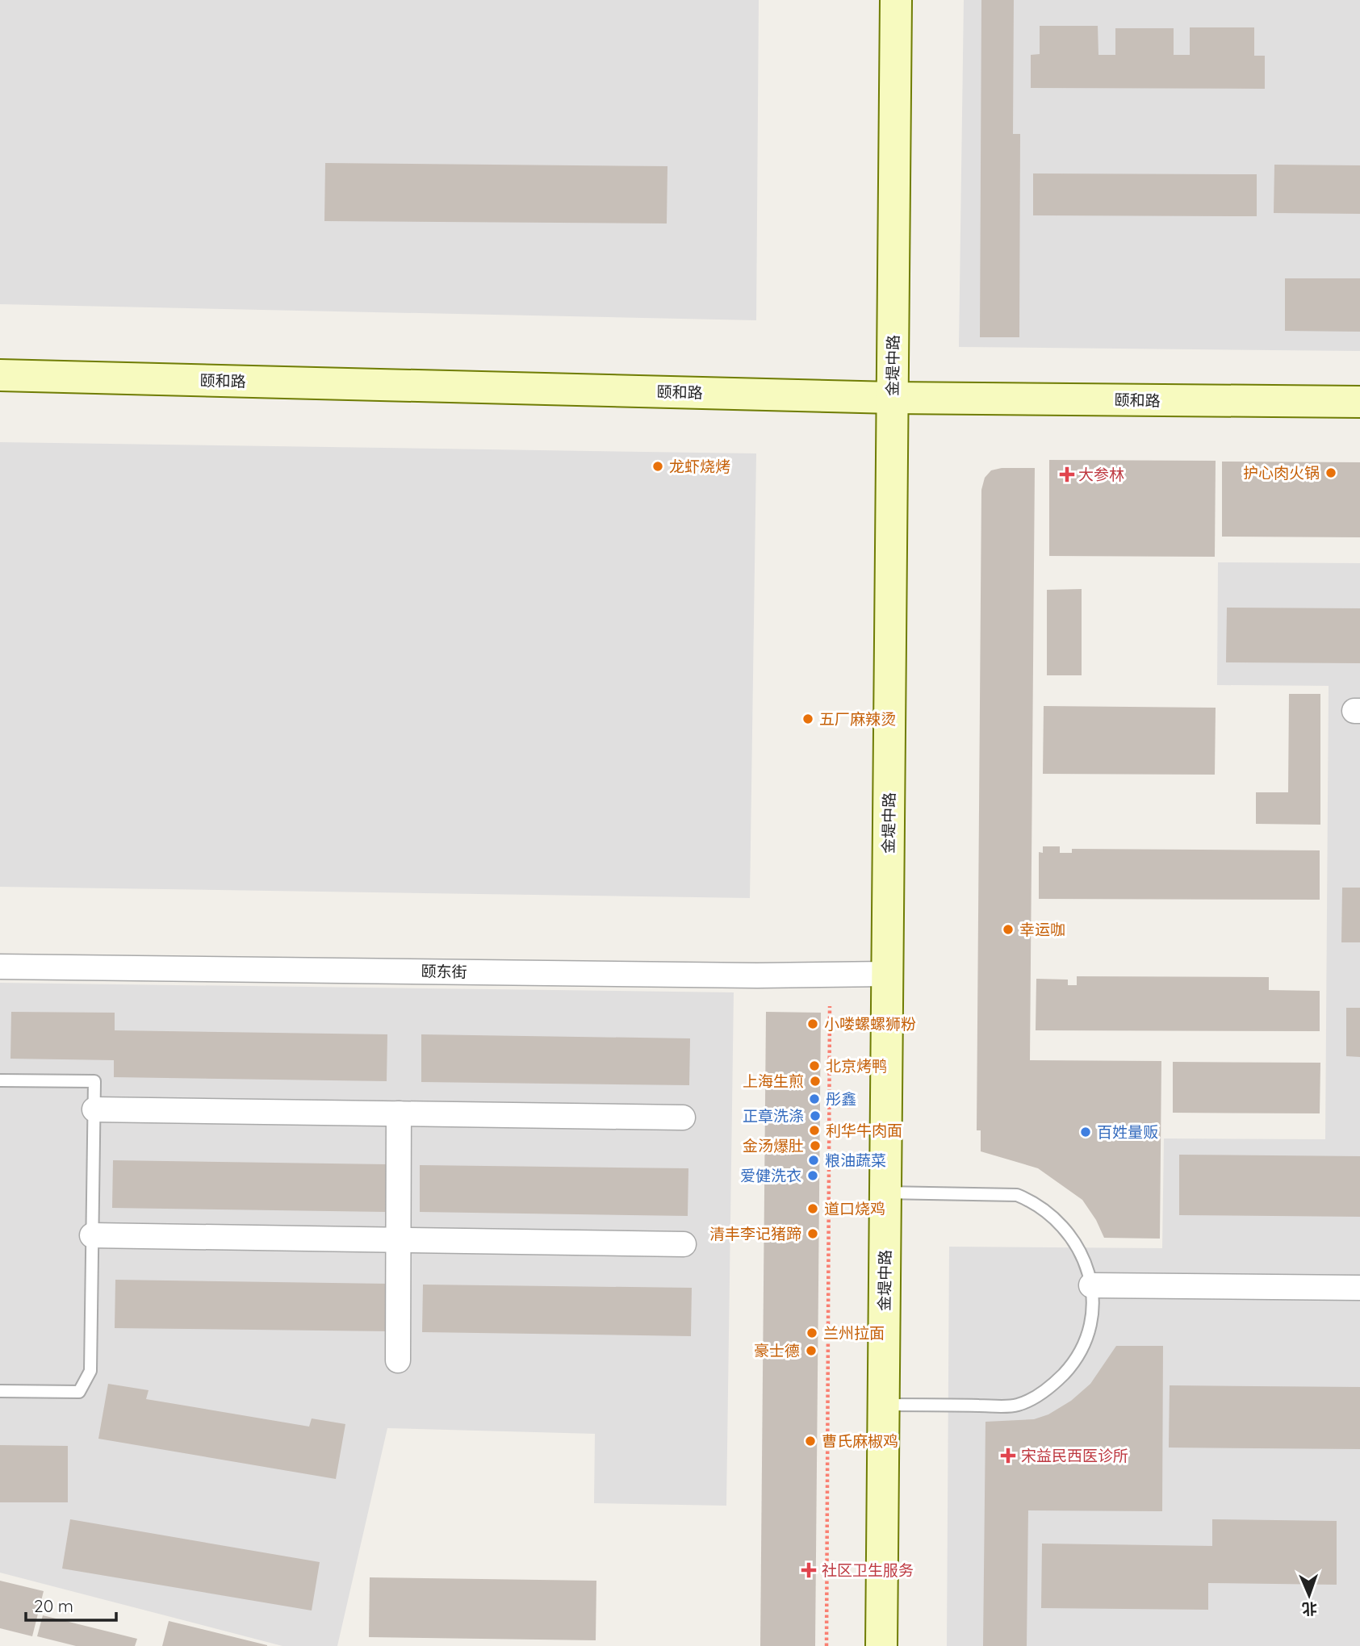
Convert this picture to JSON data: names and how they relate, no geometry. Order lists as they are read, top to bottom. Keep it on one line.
{"streets":{"street":["金堤中路","颐和路","颐东街"]},"crossings":[["金堤中路","颐和路"],["金堤中路","颐东街"]],"places":{"other":["龙虾烧烤","护心肉火锅","五厂麻辣烫","幸运咖","小喽螺螺狮粉","北京烤鸭","上海生煎","彤鑫","正章洗涤","利华牛肉面","百姓量贩","金汤爆肚","粮油蔬菜","爱健洗衣","道口烧鸡","清丰李记猪蹄","兰州拉面","豪士德","曹氏麻椒鸡"],"health":["大参林","宋益民西医诊所","社区卫生服务"]},"scale_bar":"20 m","north":"bottom"}
